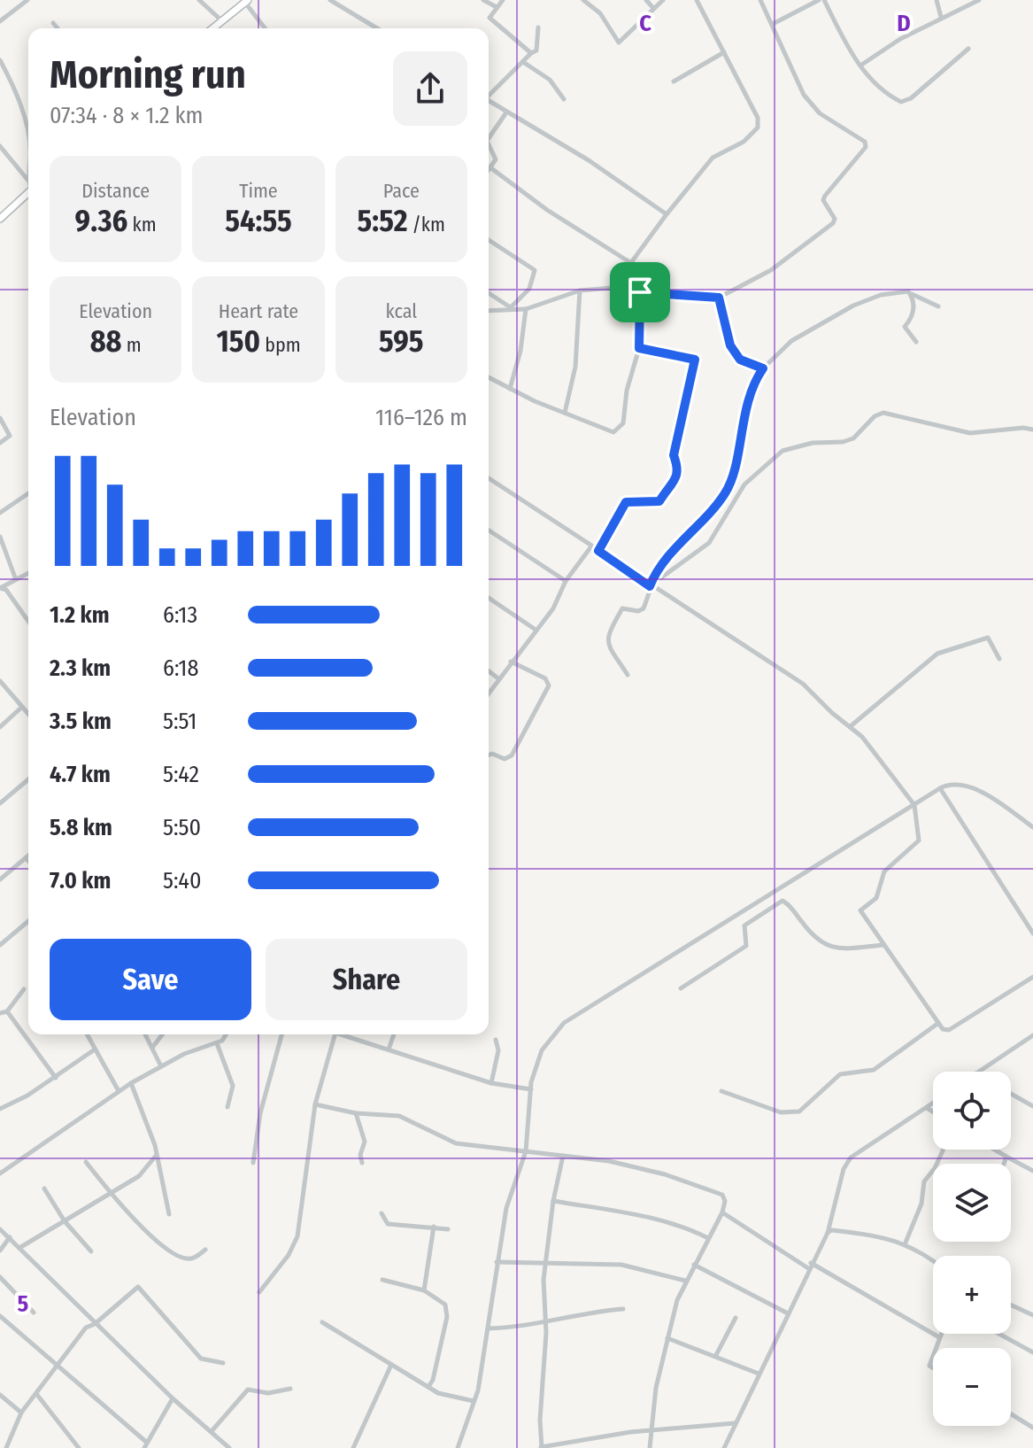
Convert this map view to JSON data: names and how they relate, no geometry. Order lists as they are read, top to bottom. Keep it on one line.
{"page":{"heading":["Morning run","07:34 · 8 × 1.2 km"],"stats":[["Distance","9.36 km"],["Time","54:55"],["Pace","5:52 /km"],["Elevation","88 m"],["Heart rate","150 bpm"],["kcal","595"]],"chart":["Elevation","116–126 m"],"list":[{"name":"1.2 km","note":"6:13"},{"name":"2.3 km","note":"6:18"},{"name":"3.5 km","note":"5:51"},{"name":"4.7 km","note":"5:42"},{"name":"5.8 km","note":"5:50"},{"name":"7.0 km","note":"5:40"}],"buttons":["Save","Share"],"map_buttons":["+","−"]},"grid":{"columns":["C","D"],"rows":["5"]}}
